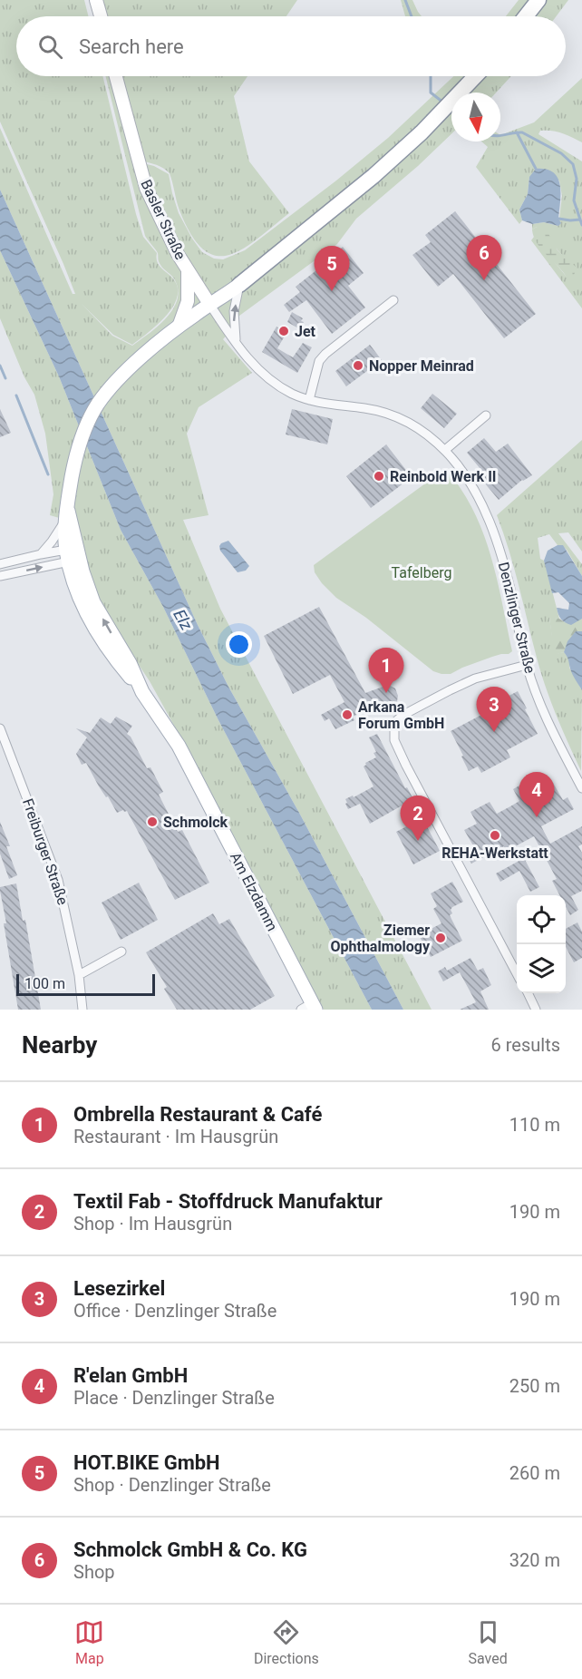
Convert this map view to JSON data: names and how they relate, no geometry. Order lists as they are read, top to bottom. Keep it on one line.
{"streets":{"main road":["Am Elzdamm"],"street":["Basler Straße","Denzlinger Straße","Freiburger Straße"]},"crossings":[["Basler Straße","Denzlinger Straße"],["Basler Straße","Am Elzdamm"],["Denzlinger Straße","Am Elzdamm"]],"water":["Elz"],"parks":["Tafelberg"],"places":["Jet","Nopper Meinrad","Reinbold Werk II","Arkana Forum GmbH","Schmolck","REHA-Werkstatt","Ziemer Ophthalmology"],"scale_bar":"100 m","north":"bottom","page":{"search":"Search here","pins":["6","5","1","3","4","2"],"scale":"100 m","heading":["Nearby","6 results"],"list":[{"mark":"1","name":"Ombrella Restaurant & Café","note":"Restaurant · Im Hausgrün","value":"110 m"},{"mark":"2","name":"Textil Fab - Stoffdruck Manufaktur","note":"Shop · Im Hausgrün","value":"190 m"},{"mark":"3","name":"Lesezirkel","note":"Office · Denzlinger Straße","value":"190 m"},{"mark":"4","name":"R'elan GmbH","note":"Place · Denzlinger Straße","value":"250 m"},{"mark":"5","name":"HOT.BIKE GmbH","note":"Shop · Denzlinger Straße","value":"260 m"},{"mark":"6","name":"Schmolck GmbH & Co. KG","note":"Shop","value":"320 m"}],"nav":["Map","Directions","Saved"]}}
